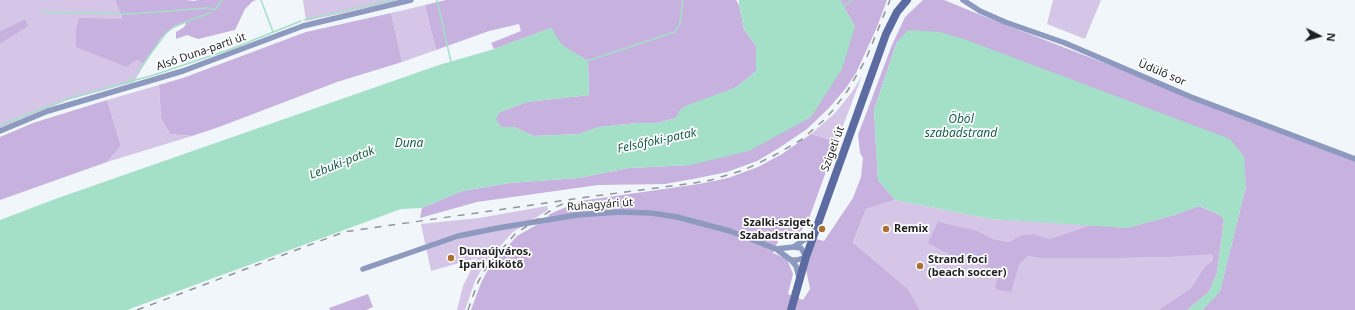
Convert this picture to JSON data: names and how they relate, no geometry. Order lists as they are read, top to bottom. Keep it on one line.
{"streets":{"street":["Alsó Duna-parti út","Üdülő sor","Szigeti út","Ruhagyári út"]},"crossings":[["Szigeti út","Ruhagyári út"]],"water":["Öböl szabadstrand","Felsőfoki-patak","Duna","Lebuki-patak"],"places":["Szalki-sziget, Szabadstrand","Remix","Dunaújváros, Ipari kikötő","Strand foci (beach soccer)"],"north":"right"}
